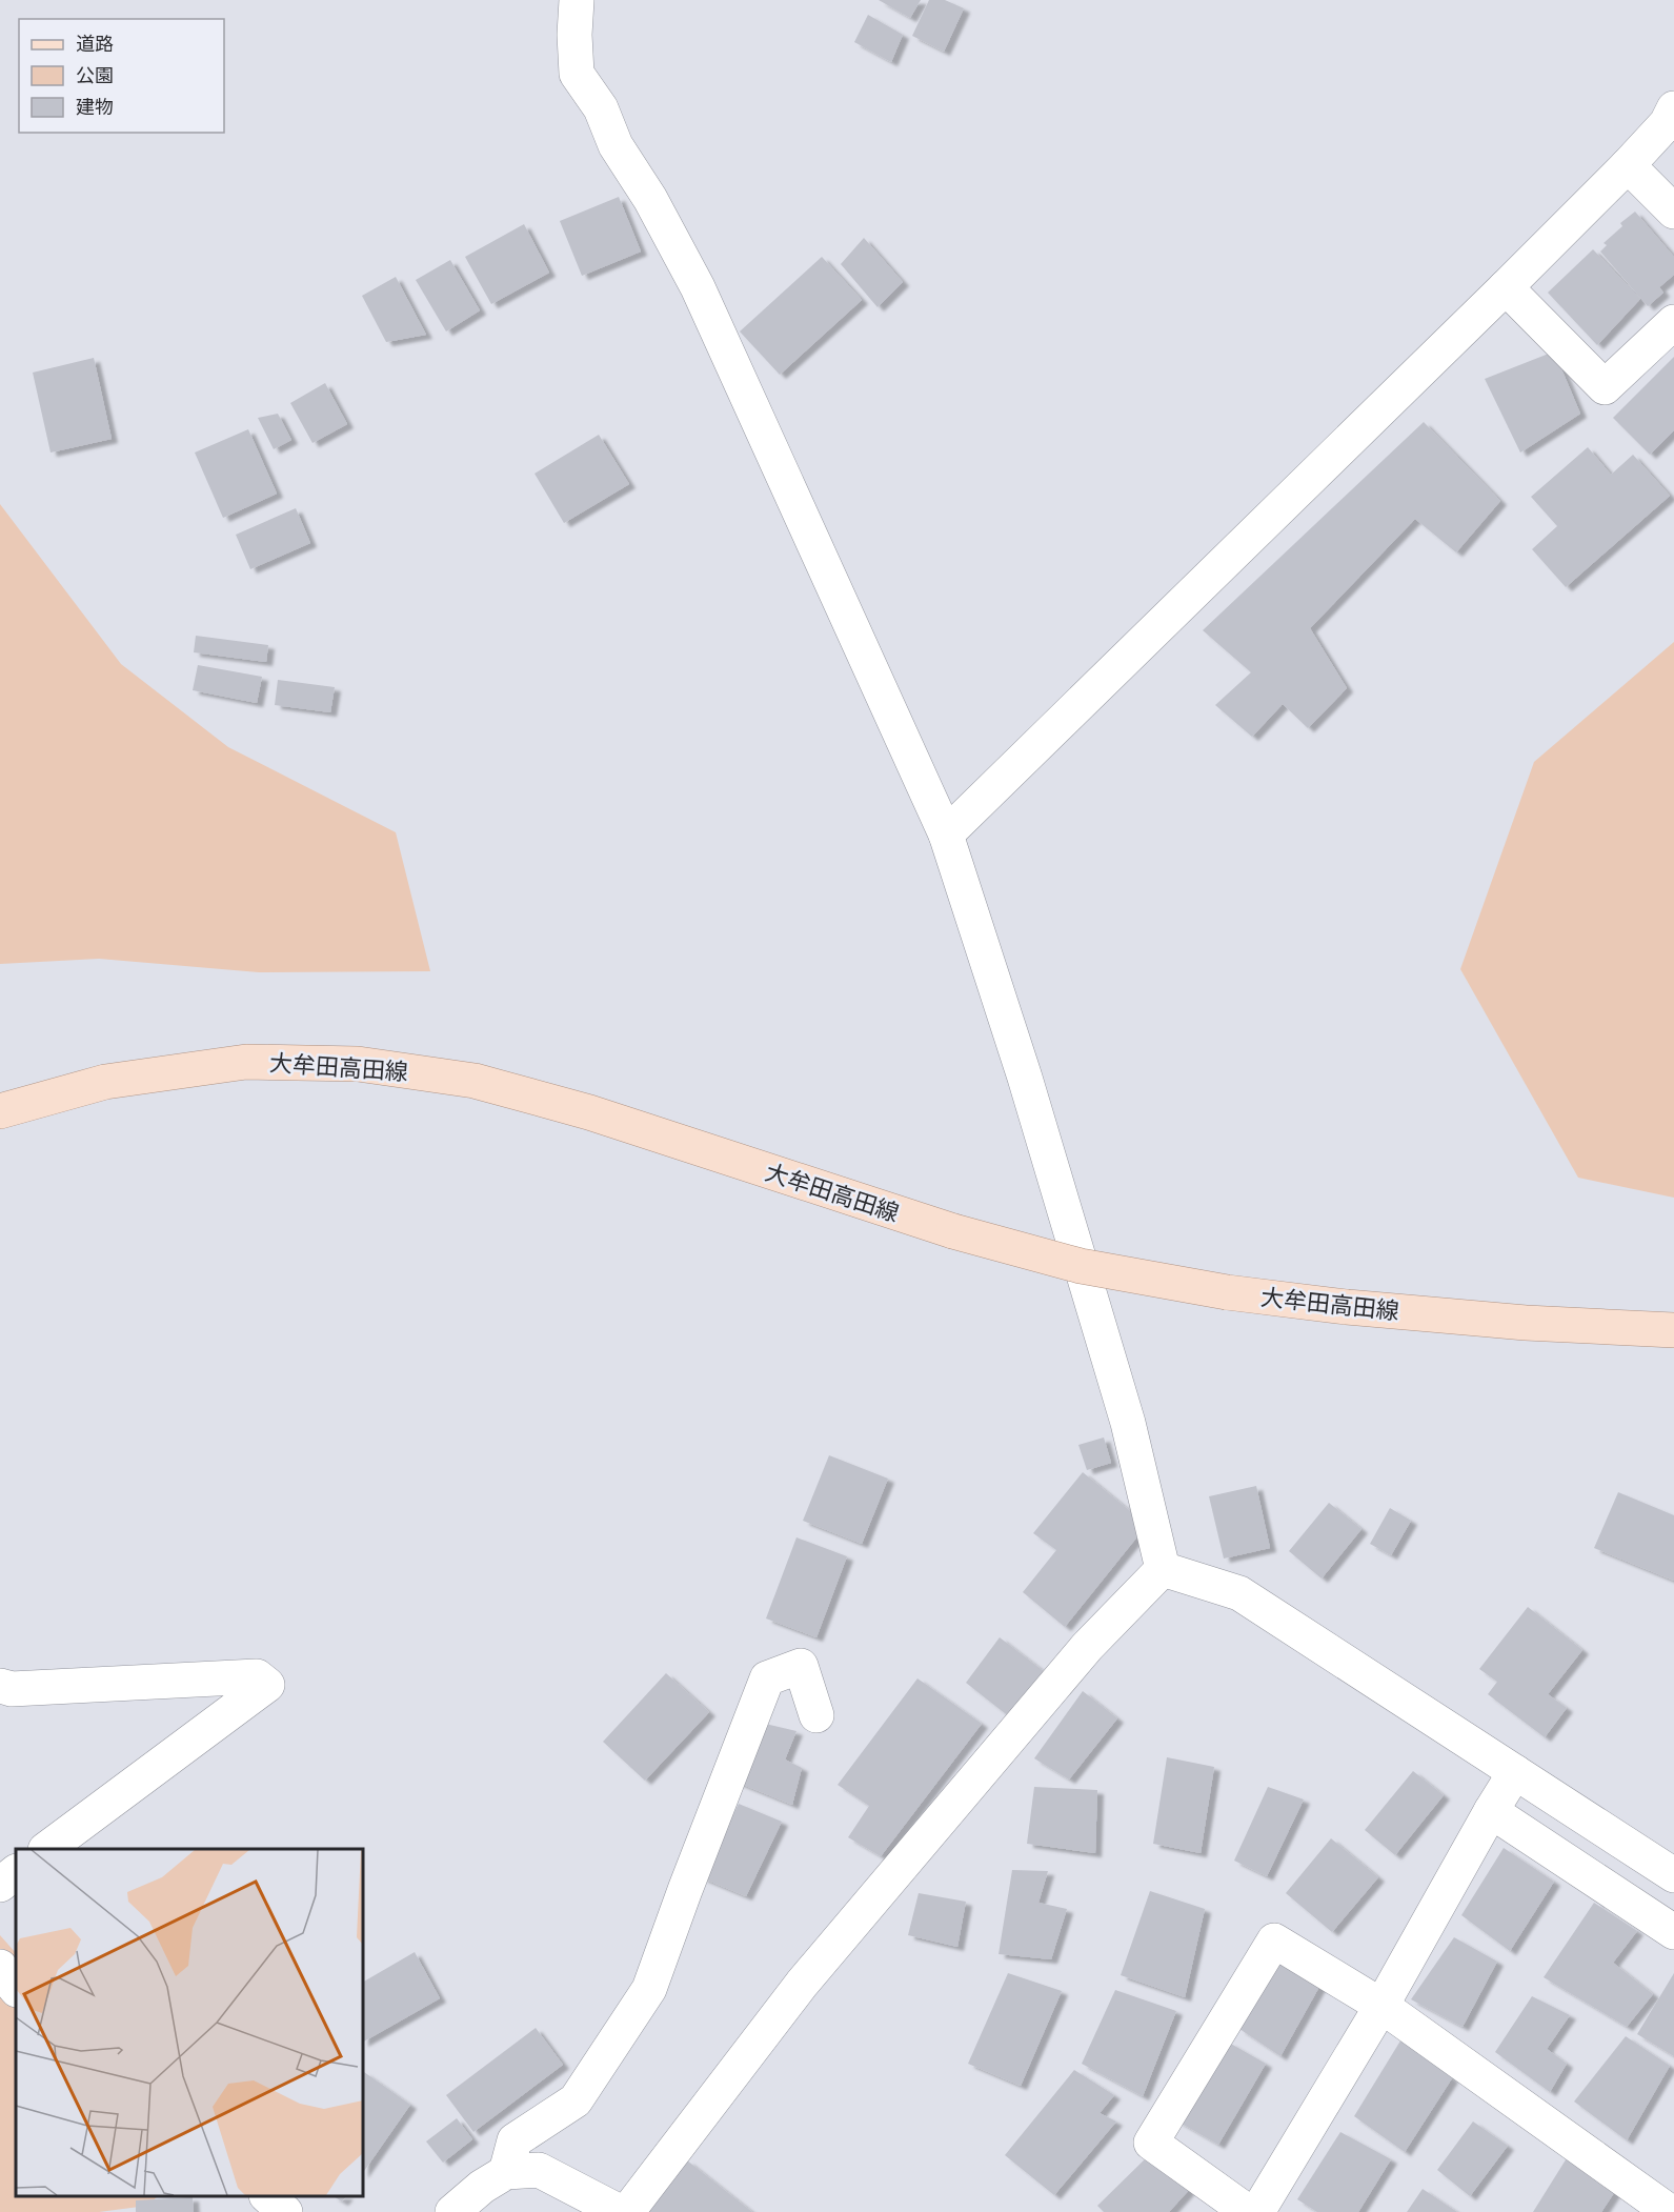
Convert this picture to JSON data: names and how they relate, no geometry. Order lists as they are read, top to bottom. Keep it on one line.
{"streets":{"main road":["大牟田高田線"]},"legend":["道路","公園","建物"]}
